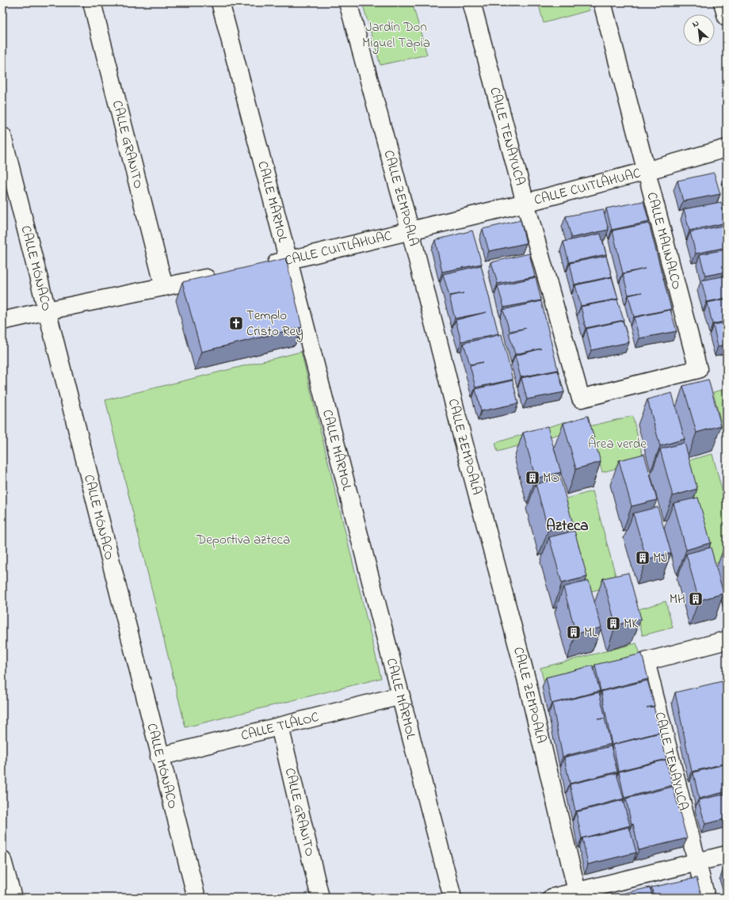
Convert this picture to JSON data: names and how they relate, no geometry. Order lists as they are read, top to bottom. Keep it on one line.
{"streets":{"street":["CALLE TENAYUCA","CALLE GRANITO","CALLE CUITLÁHUAC","CALLE ZEMPOALA","CALLE MÁRMOL","CALLE MALINALCO","CALLE MÓNACO","CALLE TLÁLOC"]},"crossings":[["CALLE TENAYUCA","CALLE CUITLÁHUAC"],["CALLE TENAYUCA","CALLE MALINALCO"],["CALLE GRANITO","CALLE TLÁLOC"],["CALLE CUITLÁHUAC","CALLE ZEMPOALA"],["CALLE CUITLÁHUAC","CALLE MÁRMOL"],["CALLE CUITLÁHUAC","CALLE MALINALCO"],["CALLE MÁRMOL","CALLE TLÁLOC"],["CALLE MÓNACO","CALLE TLÁLOC"]],"districts":["Azteca"],"parks":["Jardín Don Miguel Tapia","Área verde","Deportiva azteca"],"places":{"church":["Templo Cristo Rey"],"building":["MO","MJ","MH","MK","ML"]},"north":"top left"}
